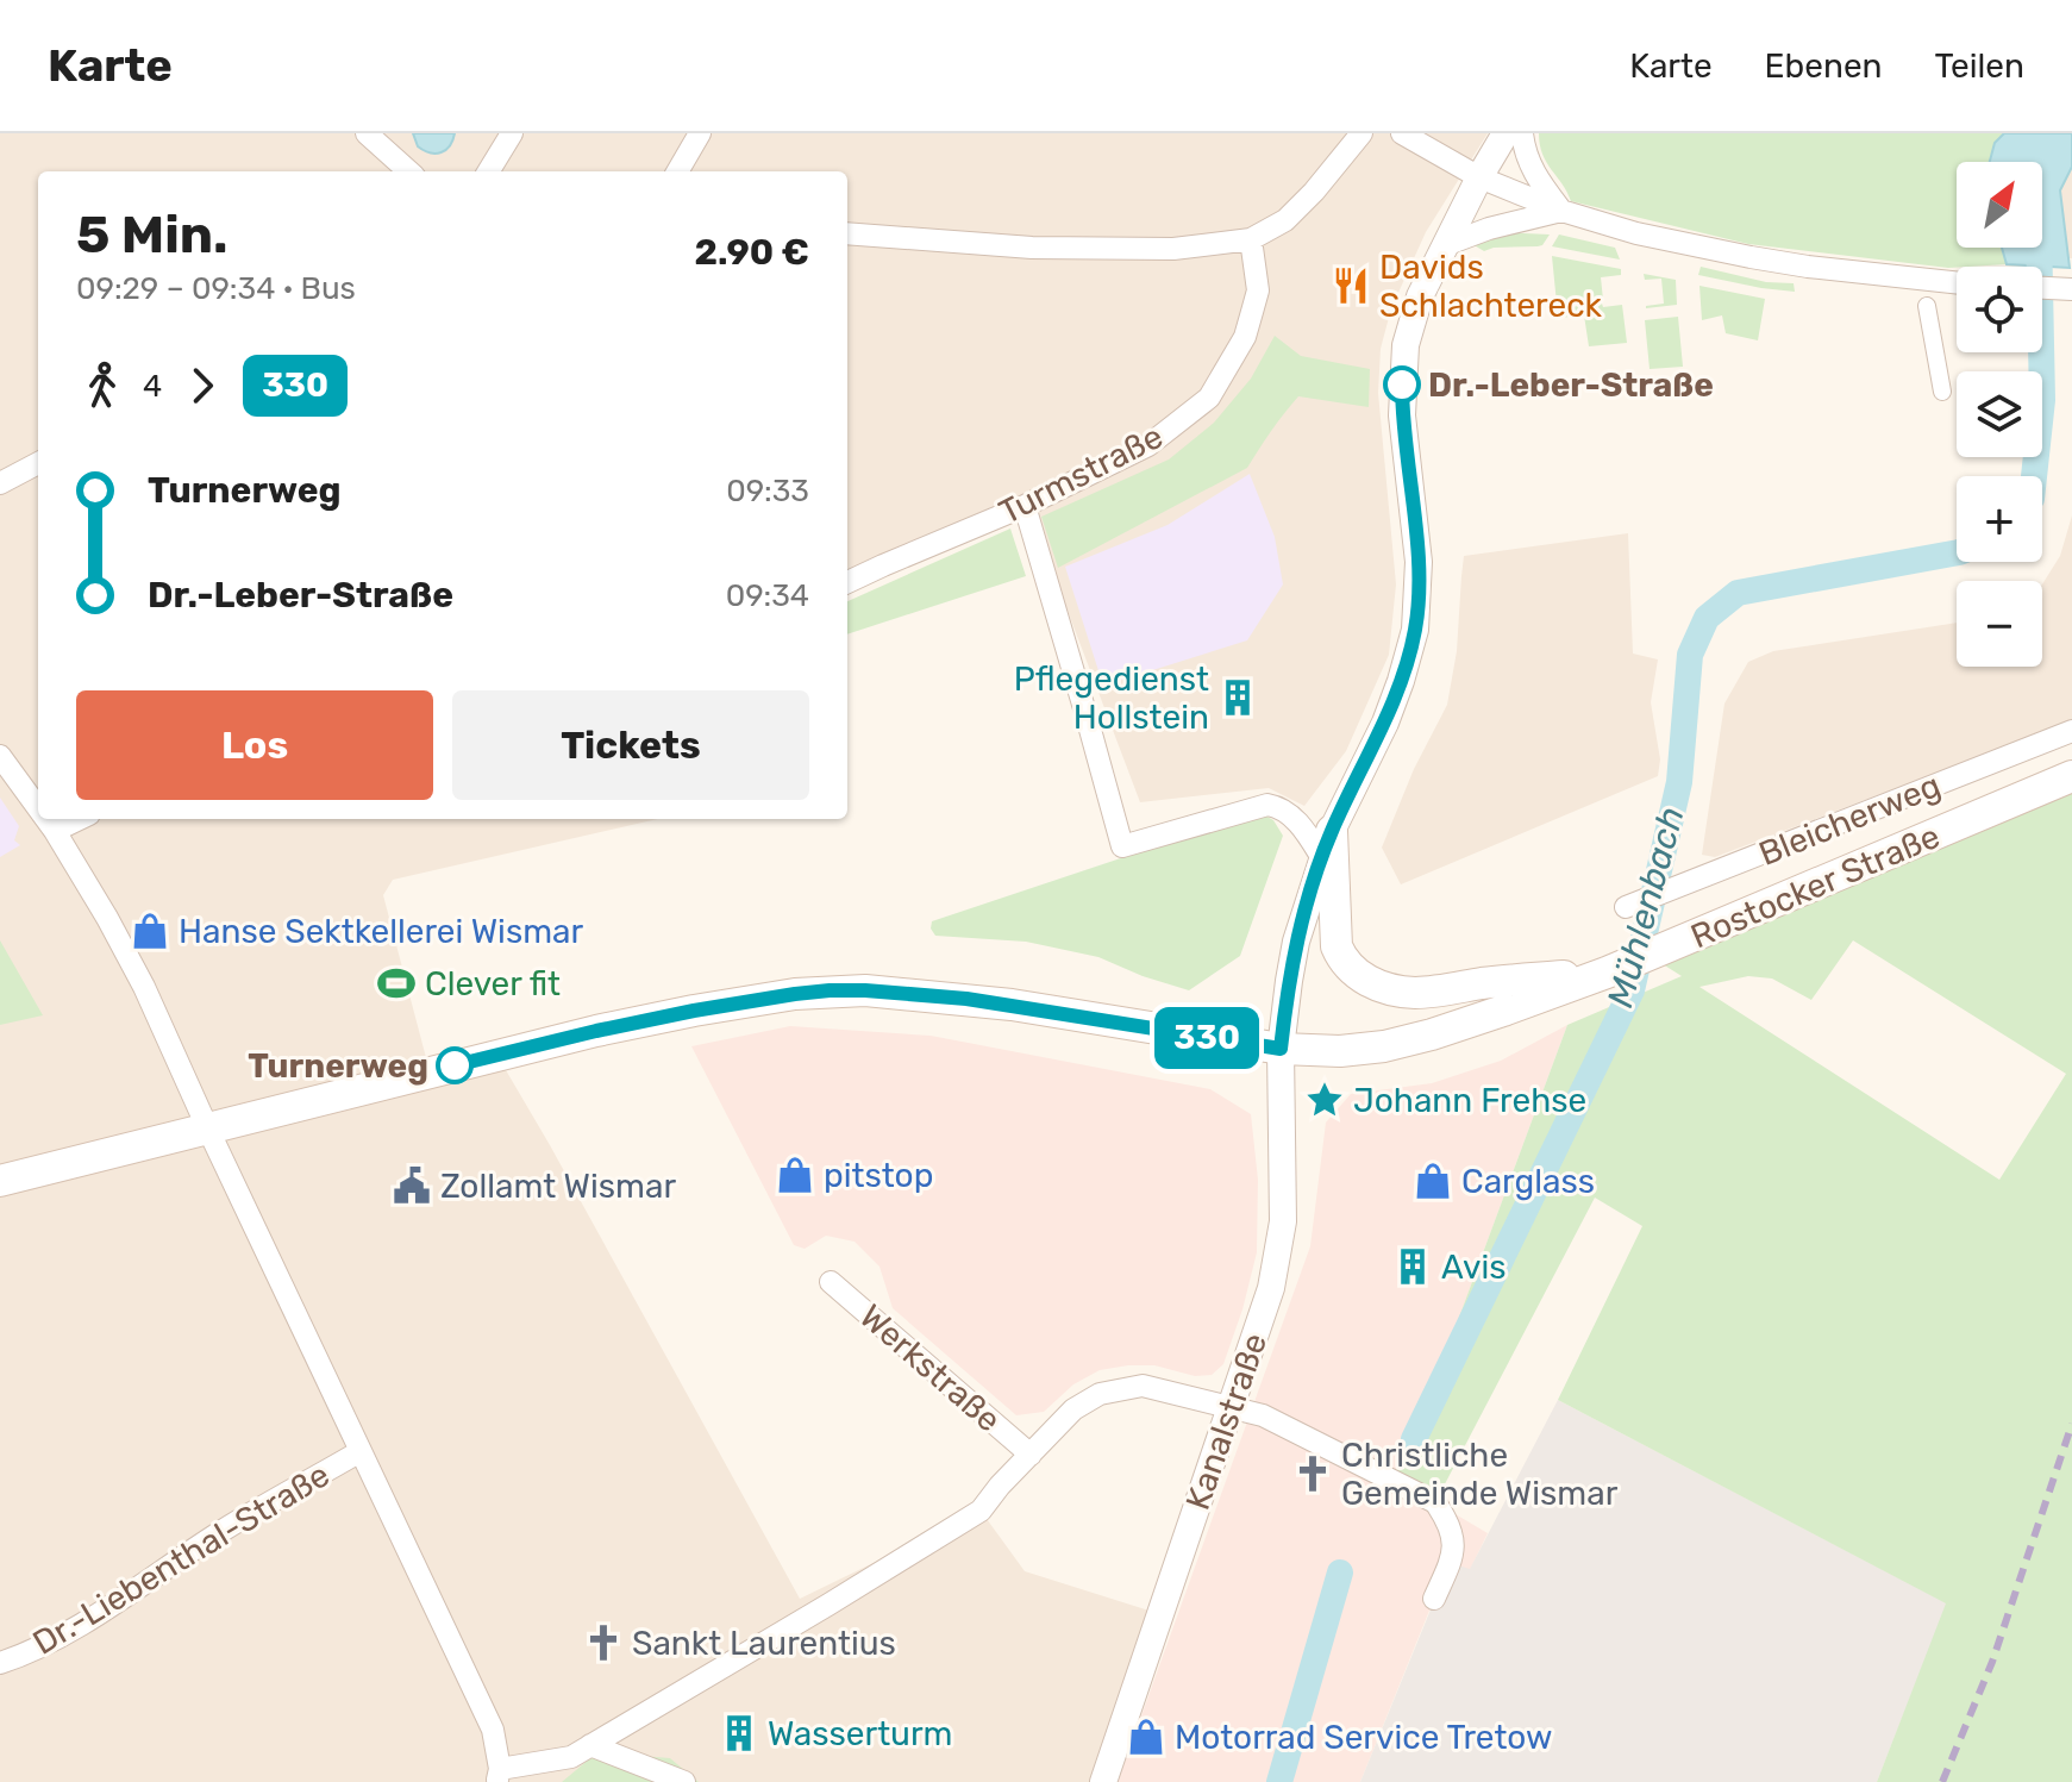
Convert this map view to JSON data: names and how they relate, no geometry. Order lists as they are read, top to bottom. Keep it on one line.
{"streets":{"main road":["Rostocker Straße"],"street":["Turmstraße","Bleicherweg","Werkstraße","Kanalstraße","Dr.-Liebenthal-Straße"]},"crossings":[["Rostocker Straße","Kanalstraße"]],"water":["Mühlenbach"],"places":{"restaurant":["Davids Schlachtereck"],"other":["Dr.-Leber-Straße","Turnerweg"],"building":["Pflegedienst Hollstein","Avis","Wasserturm"],"shop":["Hanse Sektkellerei Wismar","pitstop","Carglass","Motorrad Service Tretow"],"sports":["Clever fit"],"place":["Johann Frehse"],"public building":["Zollamt Wismar"],"church":["Christliche Gemeinde Wismar","Sankt Laurentius"]},"lines":["bus line 330"],"north":"top right","page":{"header":"Karte","nav":["Karte","Ebenen","Teilen"],"on_map":"330","map_buttons":["+","−"],"heading":["5 Min.","09:29 – 09:34 · Bus","2.90 €"],"legs":["4","330"],"list":[{"name":"Turnerweg","value":"09:33"},{"name":"Dr.-Leber-Straße","value":"09:34"}],"buttons":["Los","Tickets"]}}
